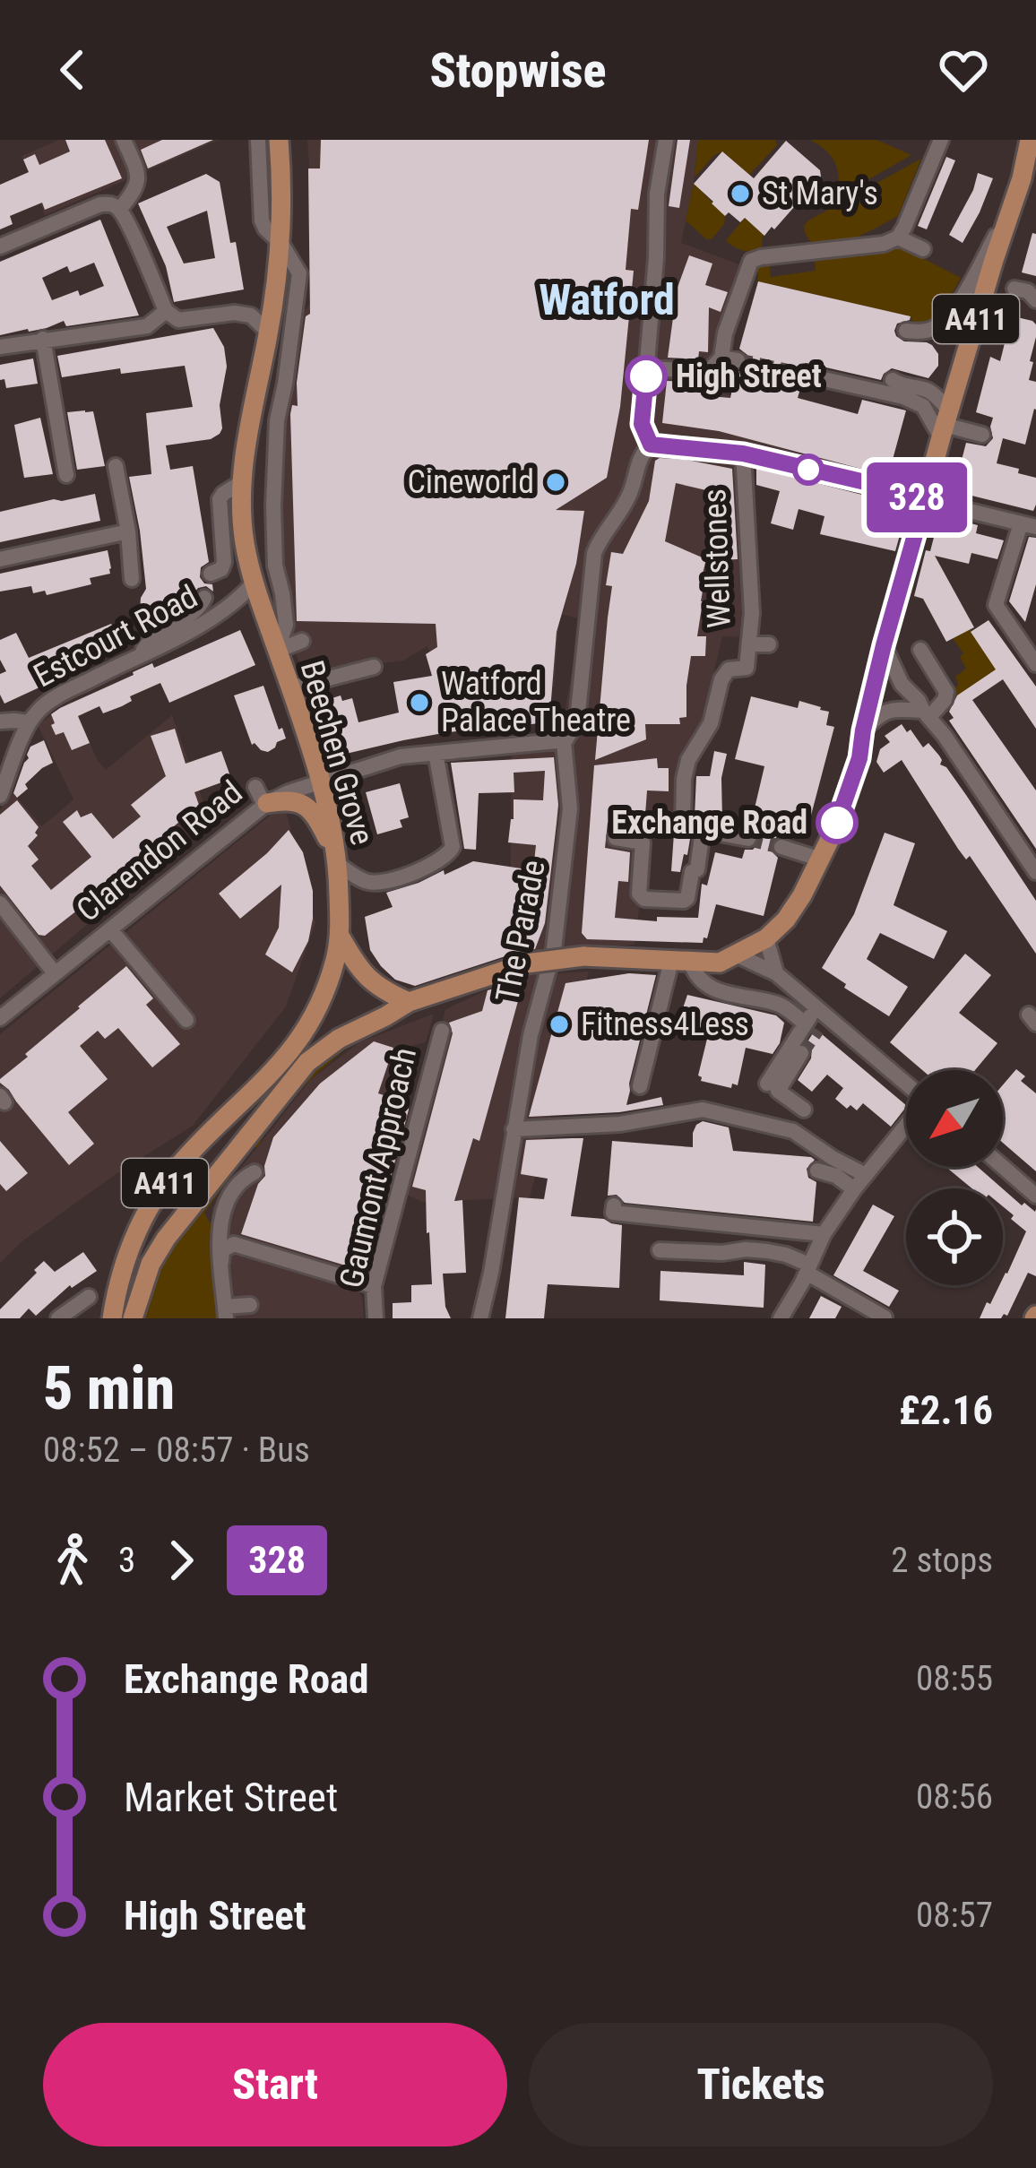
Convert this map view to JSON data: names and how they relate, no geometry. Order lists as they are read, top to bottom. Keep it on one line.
{"streets":{"main road":["A411","Beechen Grove"],"street":["Wellstones","Estcourt Road","Clarendon Road","The Parade","Gaumont Approach"]},"crossings":[["Estcourt Road","Beechen Grove"],["Beechen Grove","Clarendon Road"],["Clarendon Road","The Parade"]],"districts":["Watford"],"places":["St Mary's","High Street","Cineworld","Watford Palace Theatre","Exchange Road","Fitness4Less"],"lines":["bus line 328"],"north":"bottom left","page":{"header":"Stopwise","on_map":"328","heading":["5 min","08:52 – 08:57 · Bus","£2.16"],"legs":["3","328","2 stops"],"list":[{"name":"Exchange Road","value":"08:55"},{"name":"Market Street","value":"08:56"},{"name":"High Street","value":"08:57"}],"buttons":["Start","Tickets"]}}
